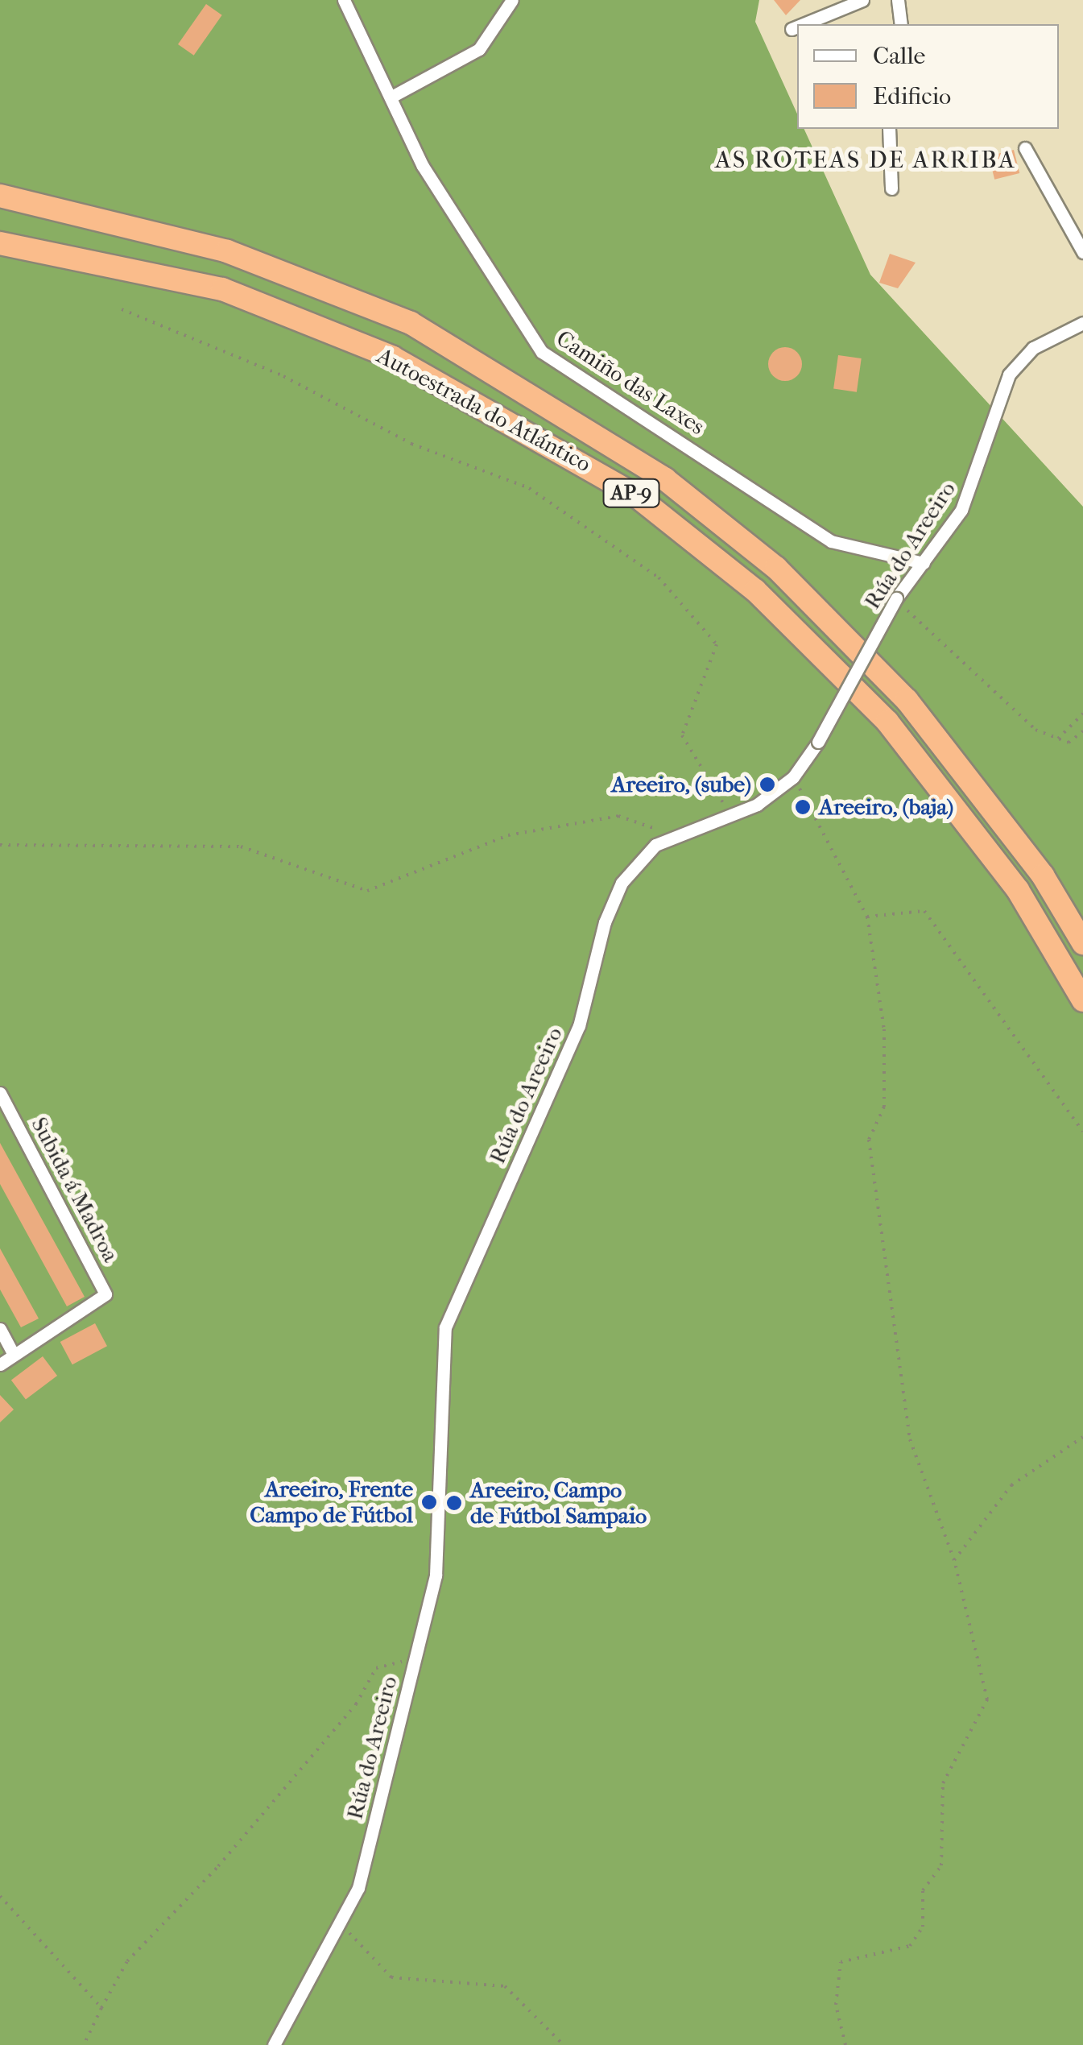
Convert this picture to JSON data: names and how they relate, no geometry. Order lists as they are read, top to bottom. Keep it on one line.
{"streets":{"highway":["Autoestrada do Atlántico","AP-9"],"street":["Camiño das Laxes","Rúa do Areeiro","Subida á Madroa"]},"crossings":[["Camiño das Laxes","Rúa do Areeiro"]],"districts":["AS ROTEAS DE ARRIBA"],"places":["Areeiro, (sube)","Areeiro, (baja)","Areeiro, Frente Campo de Fútbol","Areeiro, Campo de Fútbol Sampaio"],"legend":["Calle","Edificio"]}
